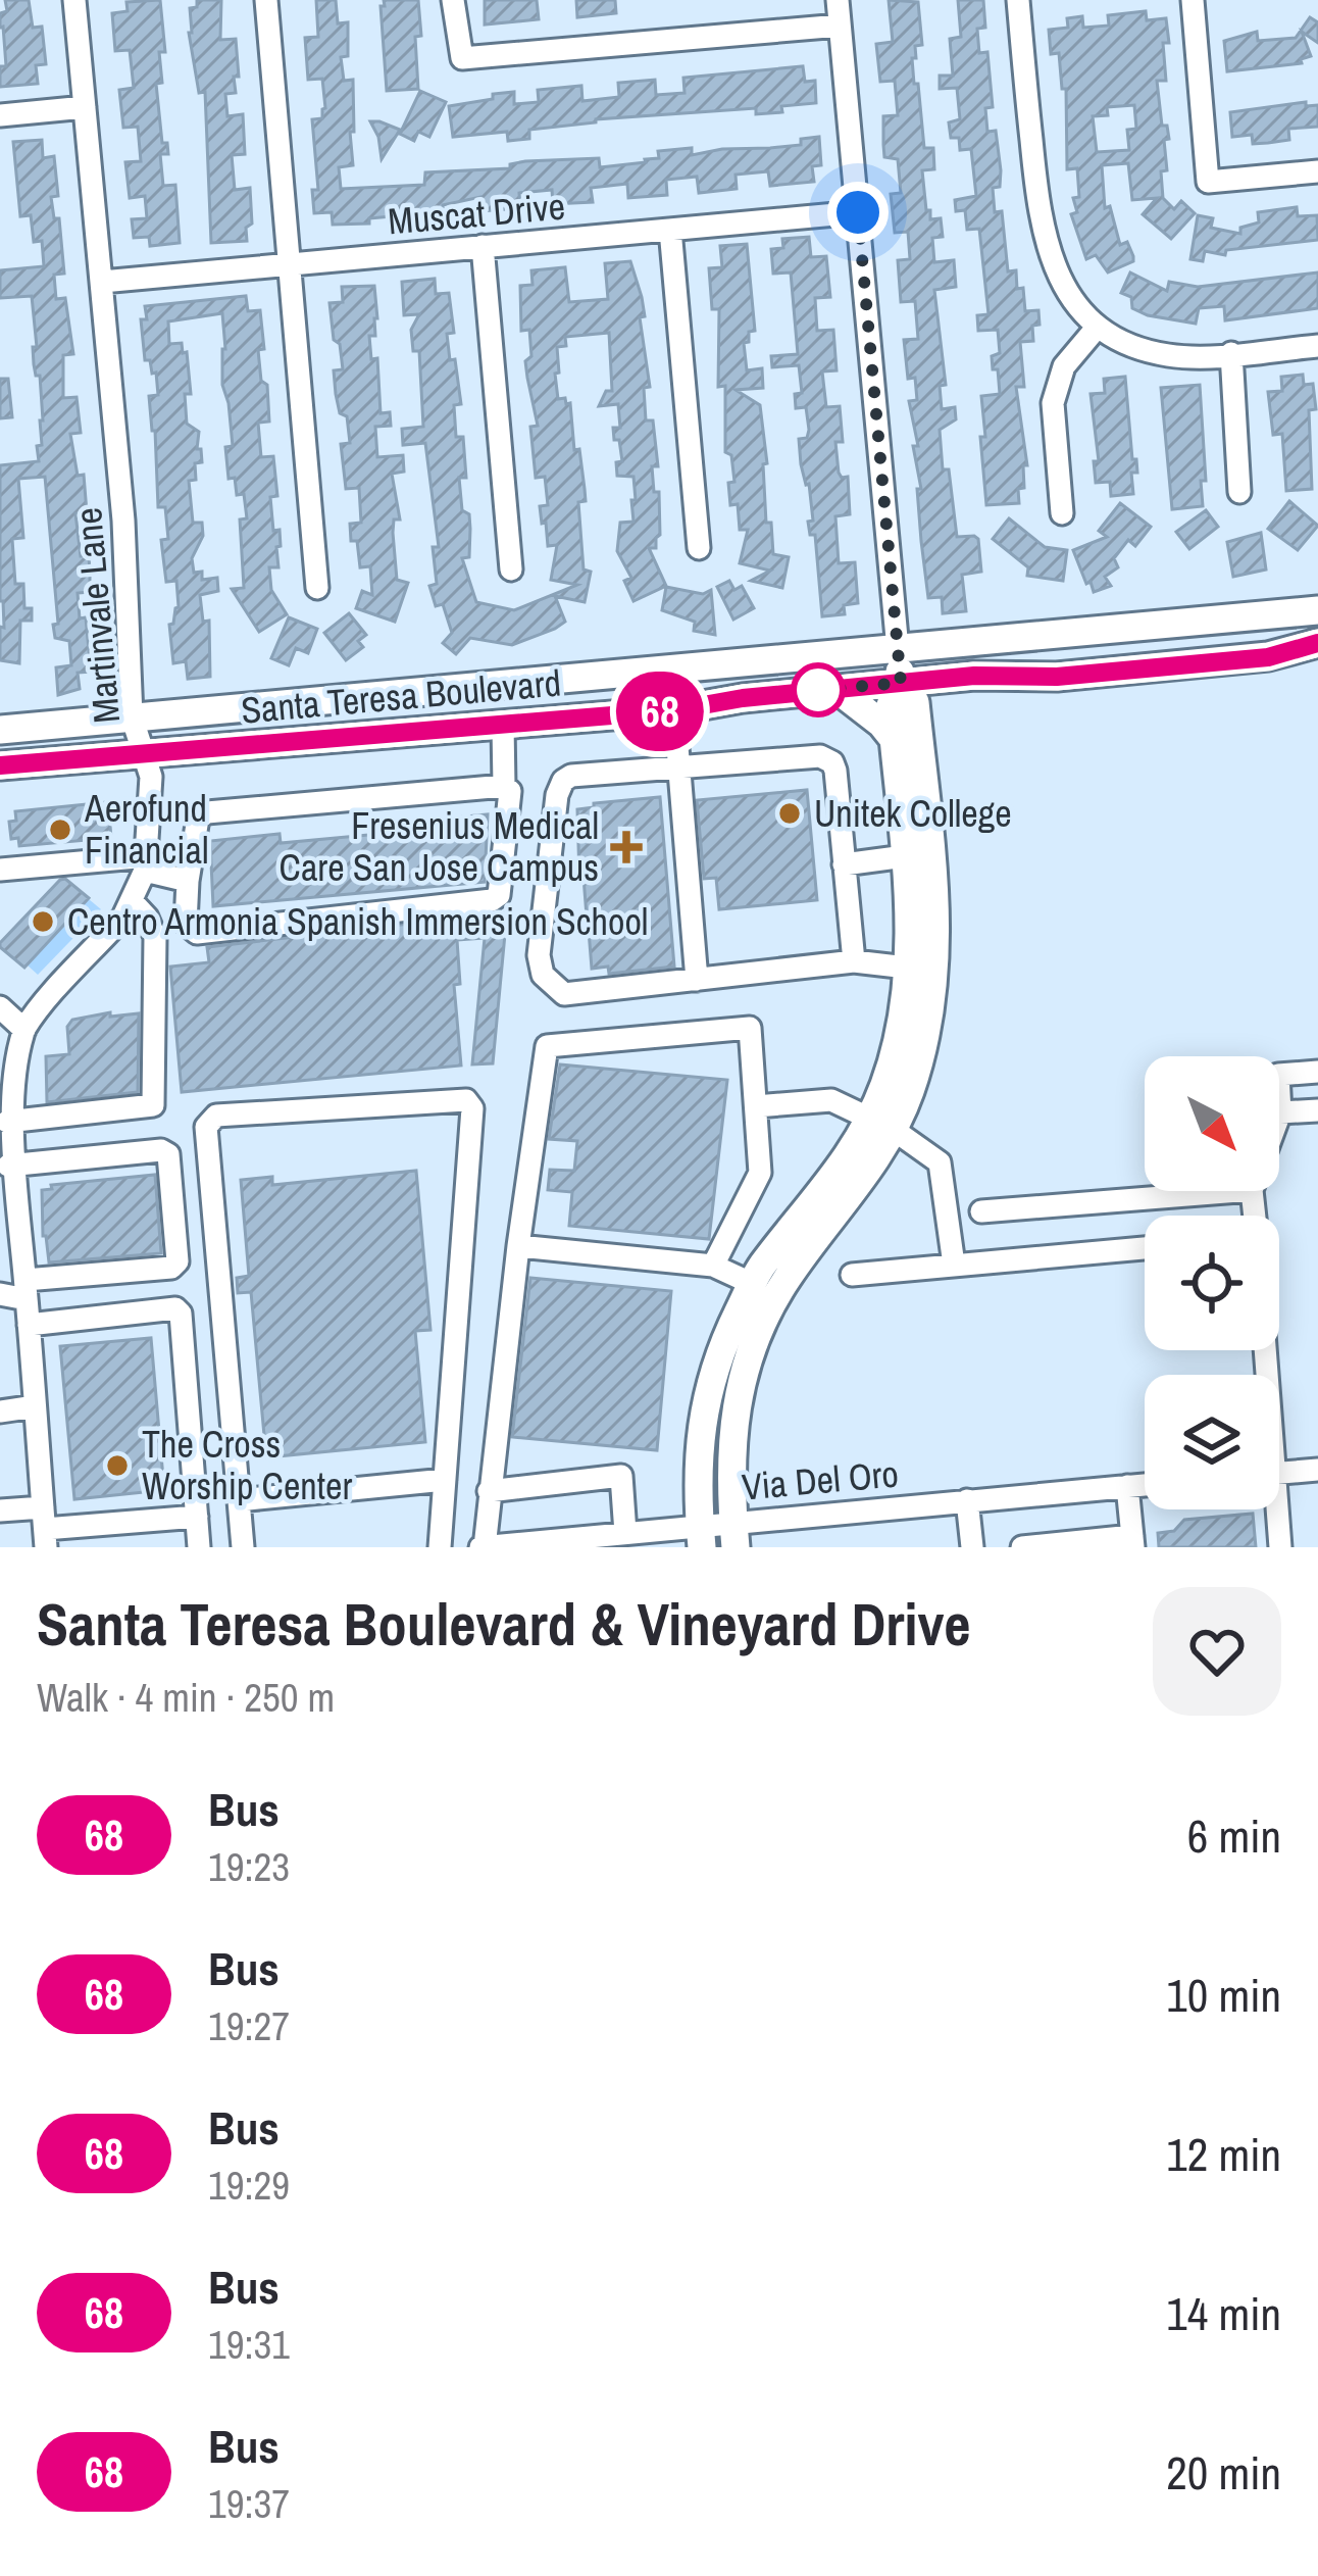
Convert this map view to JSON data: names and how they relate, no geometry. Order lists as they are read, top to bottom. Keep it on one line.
{"streets":{"main road":["Santa Teresa Boulevard"],"street":["Muscat Drive","Martinvale Lane","Via Del Oro"]},"crossings":[["Muscat Drive","Martinvale Lane"],["Martinvale Lane","Santa Teresa Boulevard"]],"places":{"other":["Unitek College","Aerofund Financial","Centro Armonia Spanish Immersion School","The Cross Worship Center"],"health":["Fresenius Medical Care San Jose Campus"]},"lines":["bus line 68"],"north":"bottom right","page":{"on_map":"68","heading":["Santa Teresa Boulevard & Vineyard Drive","Walk · 4 min · 250 m"],"list":[{"mark":"68","name":"Bus","note":"19:23","value":"6 min"},{"mark":"68","name":"Bus","note":"19:27","value":"10 min"},{"mark":"68","name":"Bus","note":"19:29","value":"12 min"},{"mark":"68","name":"Bus","note":"19:31","value":"14 min"},{"mark":"68","name":"Bus","note":"19:37","value":"20 min"}]}}
